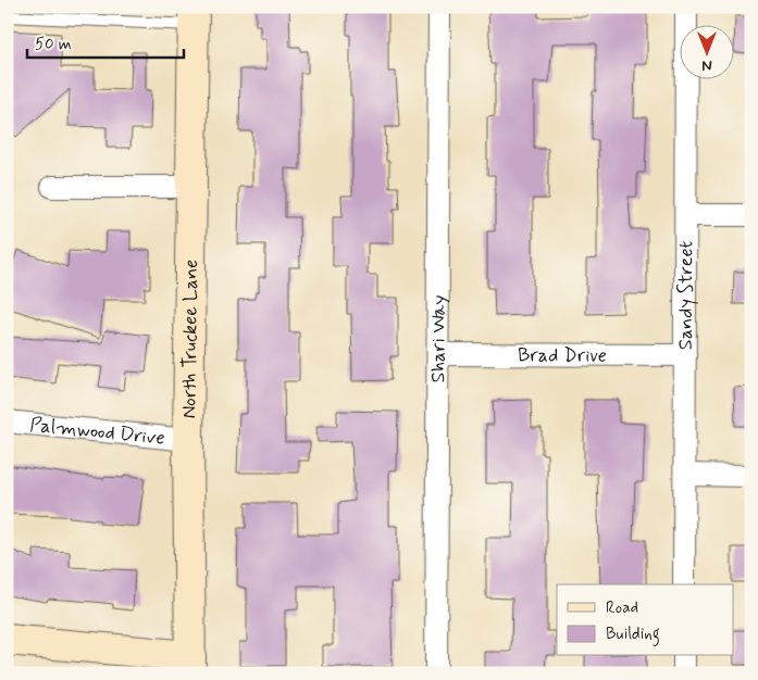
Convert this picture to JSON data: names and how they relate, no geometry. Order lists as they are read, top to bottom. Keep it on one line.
{"streets":{"street":["Sandy Street","North Truckee Lane","Shari Way","Brad Drive","Palmwood Drive"]},"crossings":[["Sandy Street","Brad Drive"],["North Truckee Lane","Palmwood Drive"],["Shari Way","Brad Drive"]],"legend":["Road","Building"],"scale_bar":"50 m","north":"bottom"}
